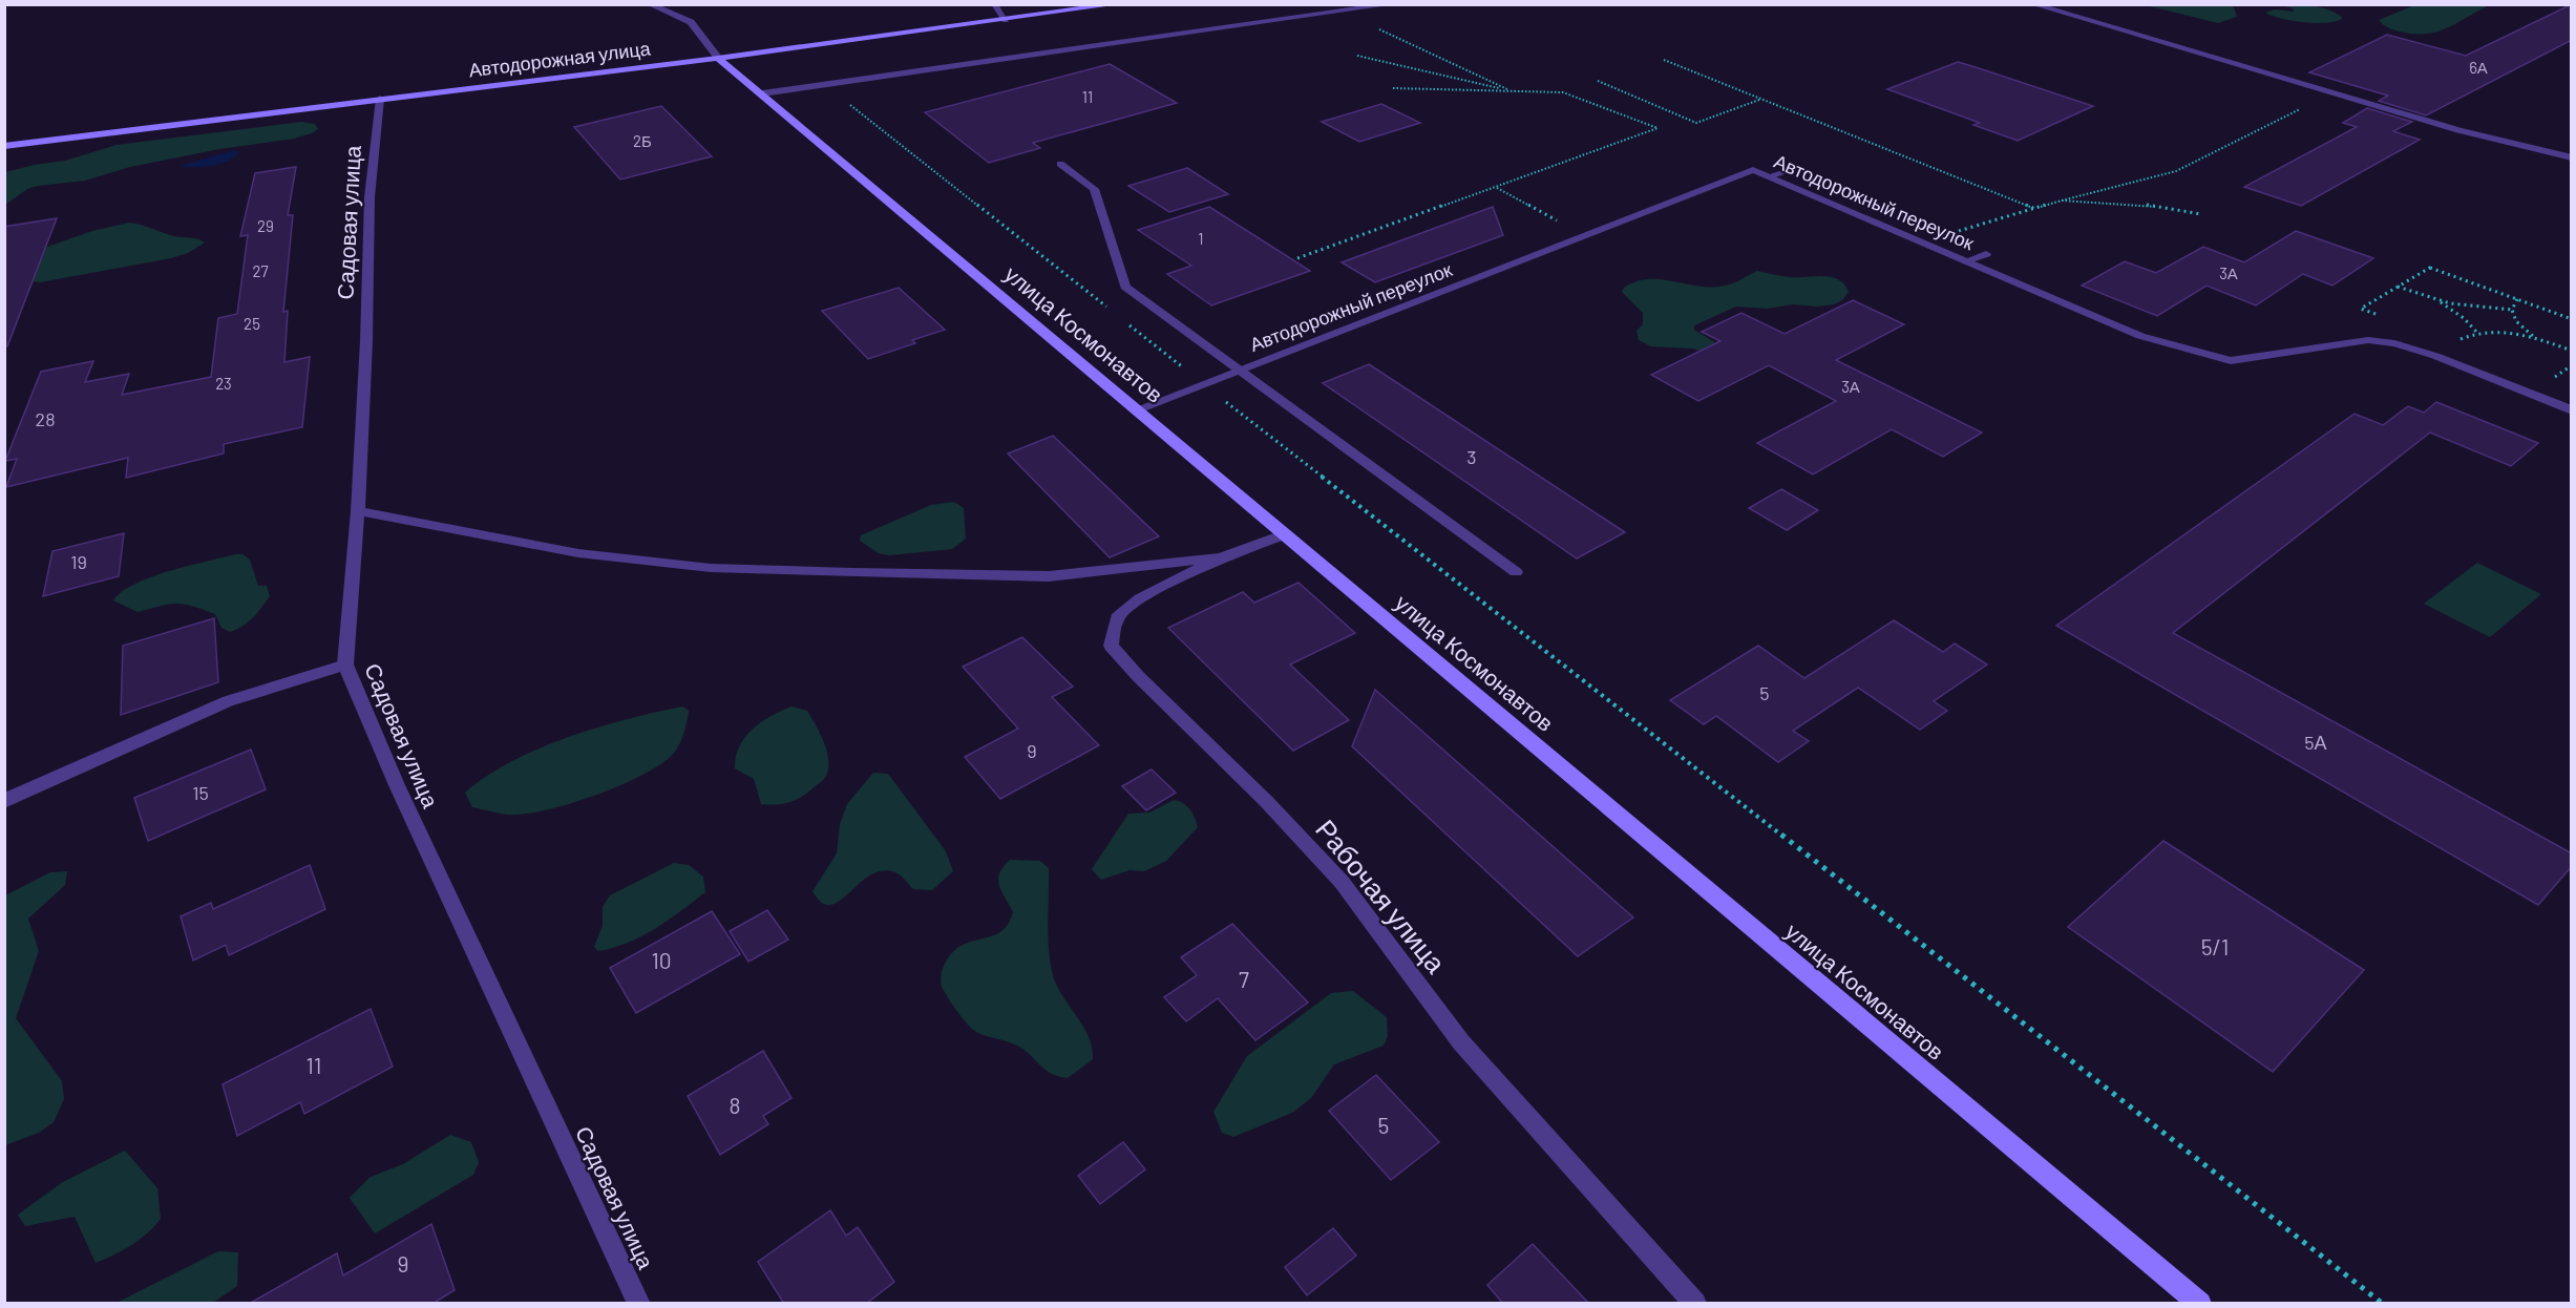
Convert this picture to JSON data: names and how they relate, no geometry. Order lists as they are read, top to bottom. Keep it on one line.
{"streets":{"main road":["Автодорожная улица","улица Космонавтов"],"street":["Автодорожный переулок","Садовая улица","Рабочая улица"]},"crossings":[["Автодорожная улица","Садовая улица"],["Автодорожная улица","улица Космонавтов"],["Автодорожный переулок","улица Космонавтов"]],"house_numbers":["6А","11","2Б","29","1","27","3А","25","23","3А","28","3","19","5","5А","9","15","5/1","10","7","11","8","5","9"]}
